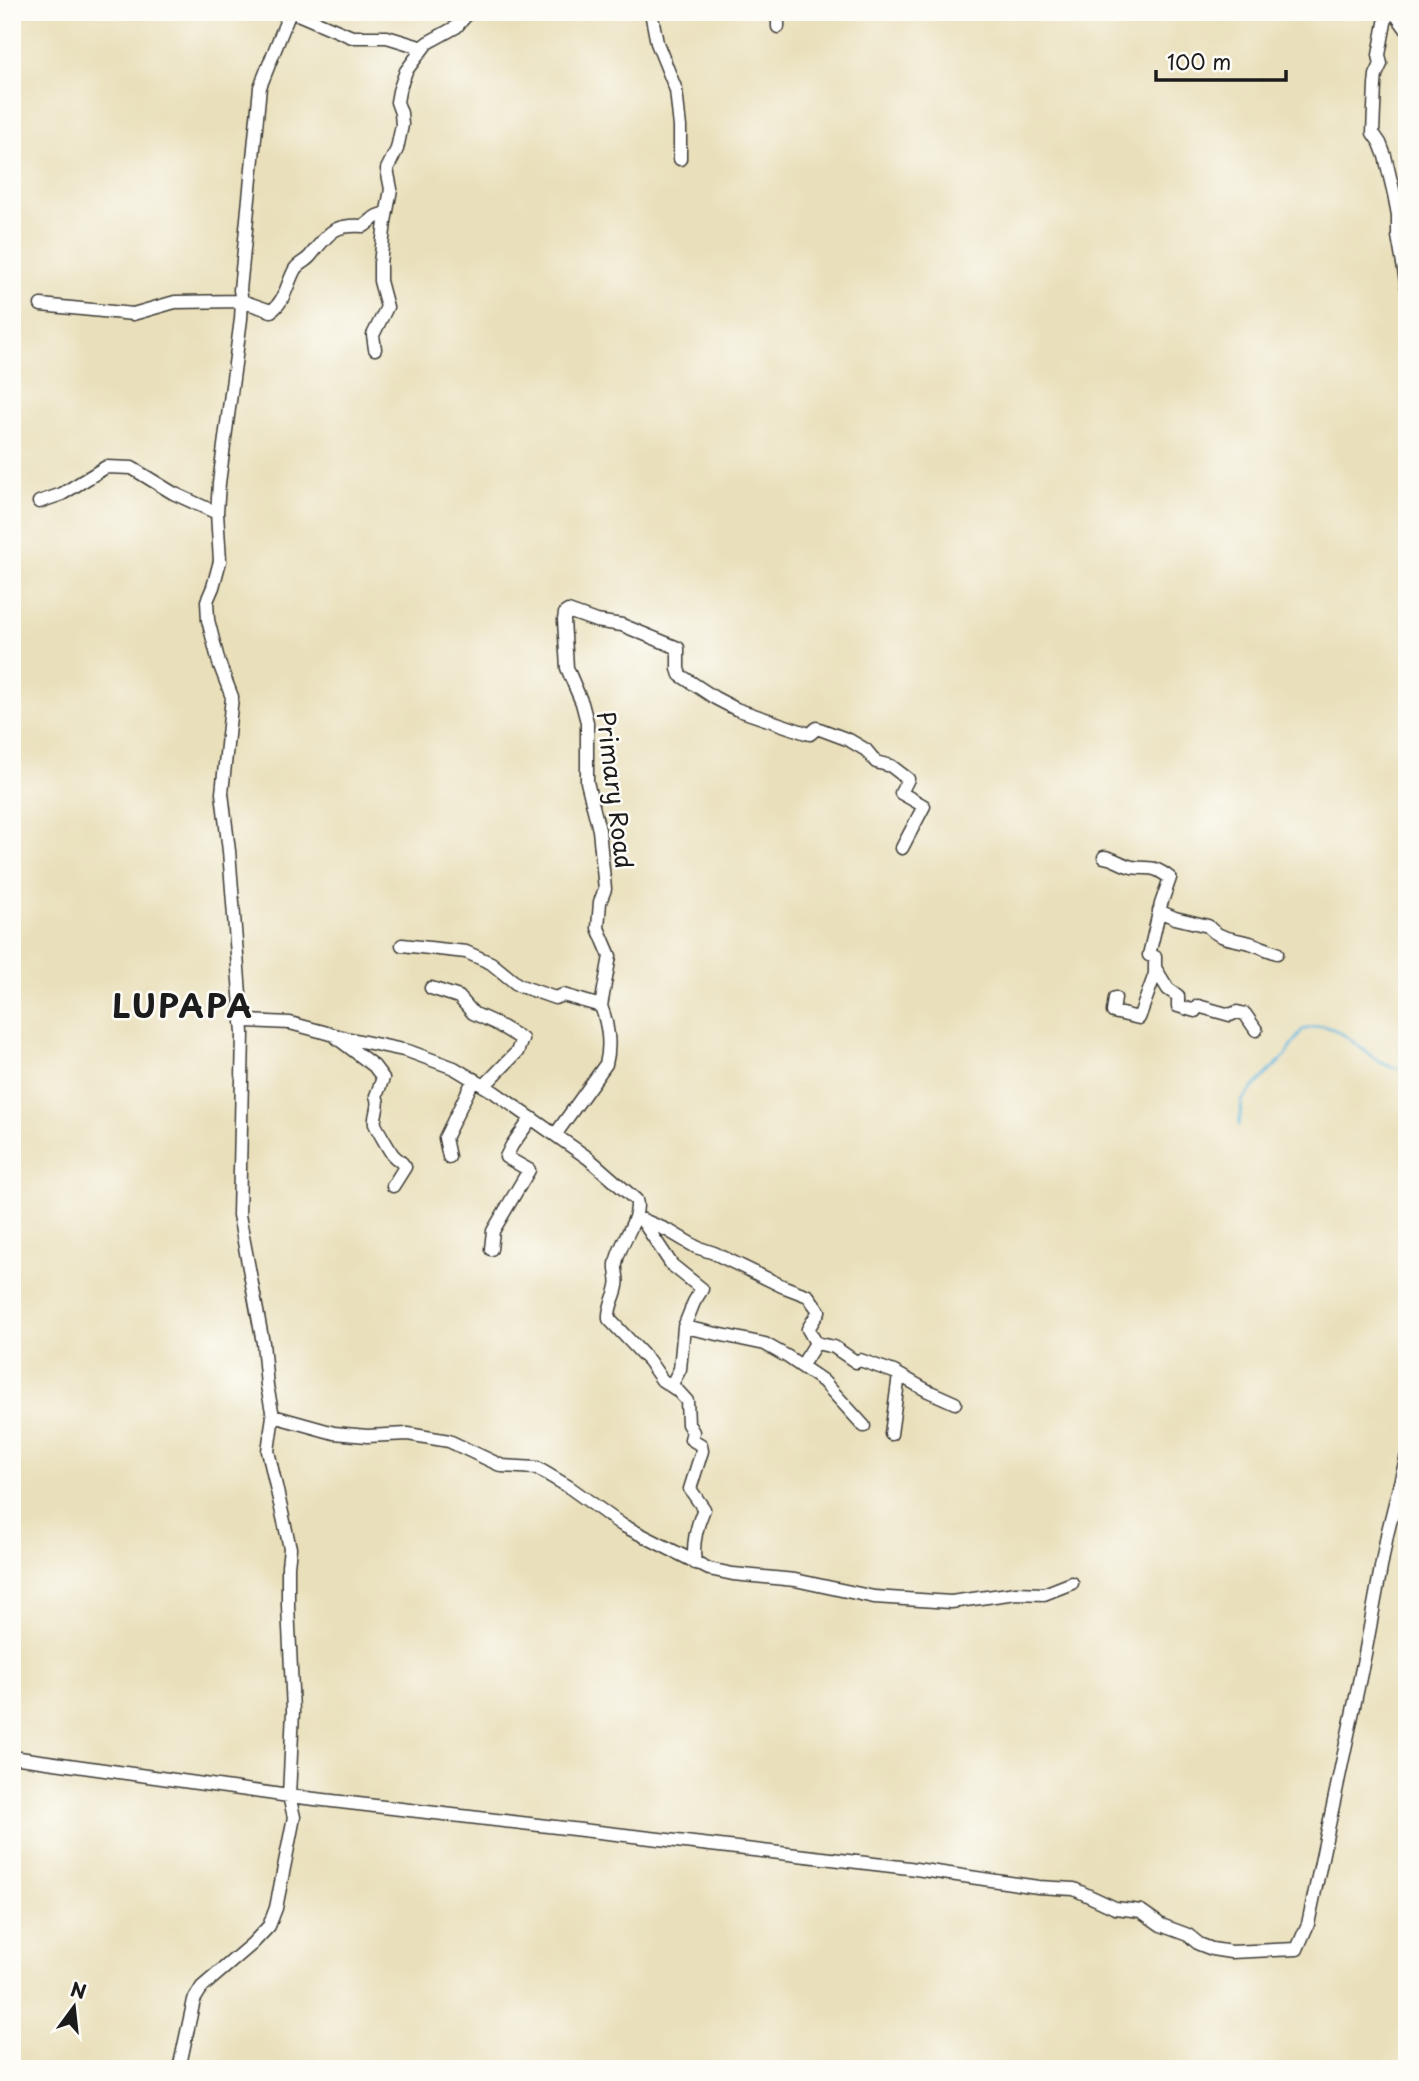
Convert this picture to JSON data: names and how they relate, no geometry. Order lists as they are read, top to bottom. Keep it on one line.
{"streets":{"street":["Primary Road"]},"districts":["LUPAPA"],"scale_bar":"100 m","north":"top"}
